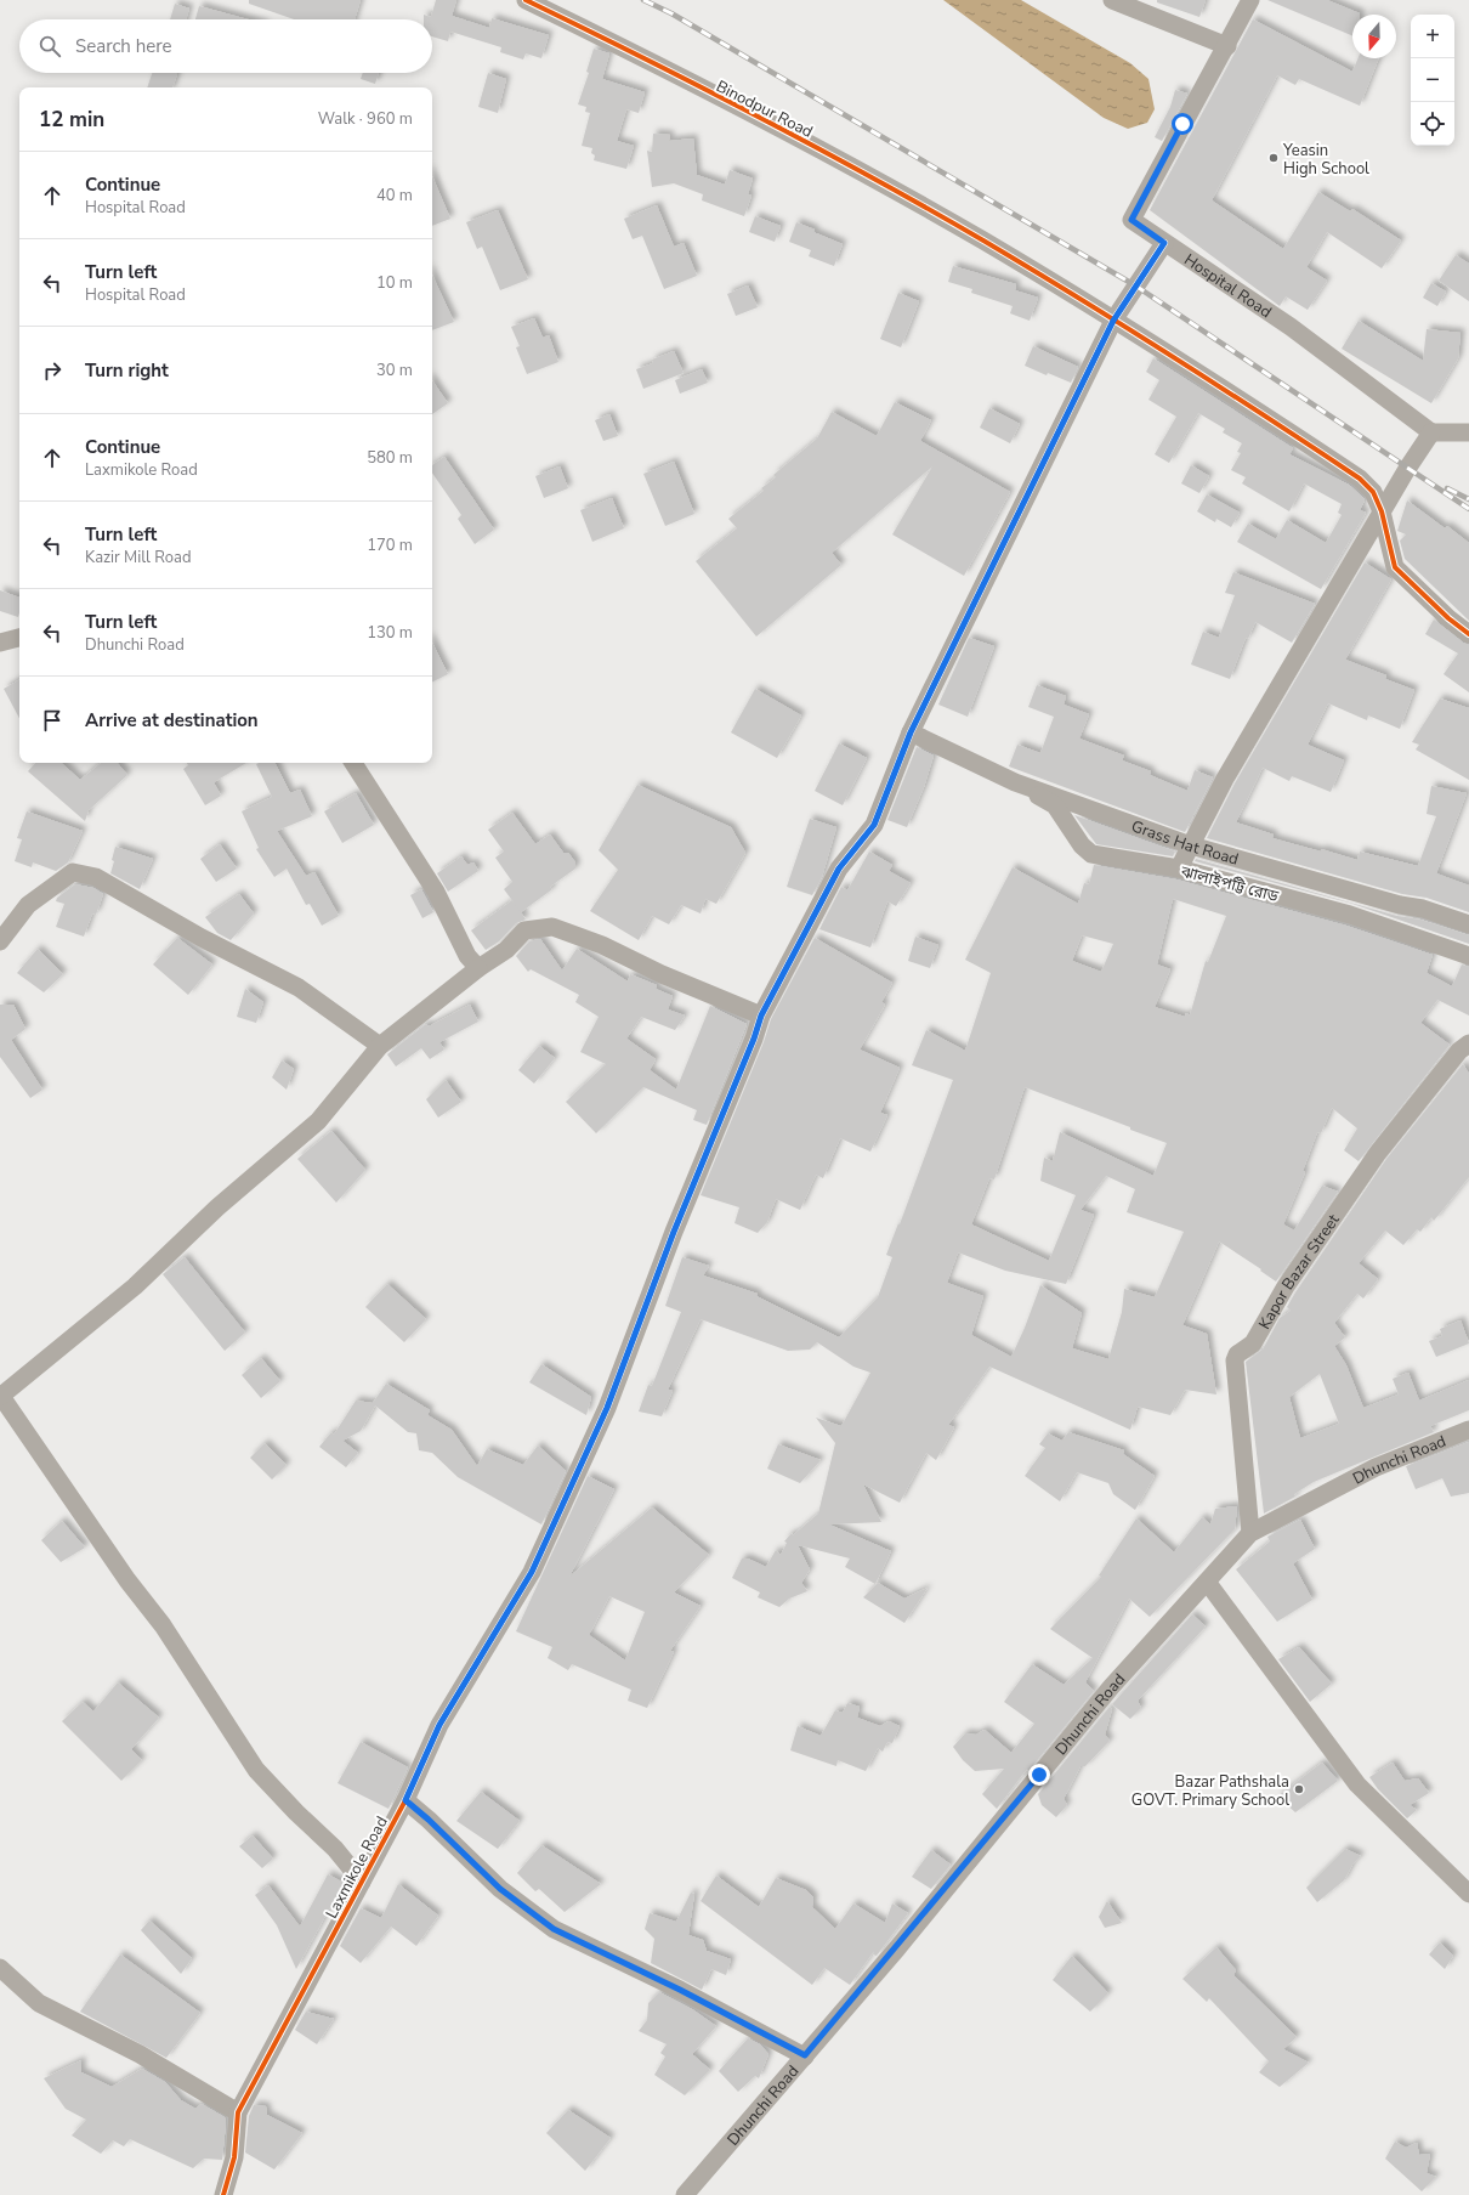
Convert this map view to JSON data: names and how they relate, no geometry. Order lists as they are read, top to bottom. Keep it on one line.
{"streets":{"street":["Binodpur Road","Hospital Road","Grass Hat Road","ঝালাইপট্টি রোড","Kapor Bazar Street","Dhunchi Road","Laxmikole Road"]},"crossings":[["Binodpur Road","Laxmikole Road"],["Hospital Road","Laxmikole Road"],["Grass Hat Road","ঝালাইপট্টি রোড"],["Grass Hat Road","Laxmikole Road"],["Kapor Bazar Street","Dhunchi Road"]],"places":["Yeasin High School","Bazar Pathshala GOVT. Primary School"],"north":"bottom","page":{"map_buttons":["+","−"],"search":"Search here","heading":["12 min","Walk · 960 m"],"list":[["Continue","Hospital Road","40 m"],["Turn left","Hospital Road","10 m"],["Turn right","30 m"],["Continue","Laxmikole Road","580 m"],["Turn left","Kazir Mill Road","170 m"],["Turn left","Dhunchi Road","130 m"],"Arrive at destination"]}}
